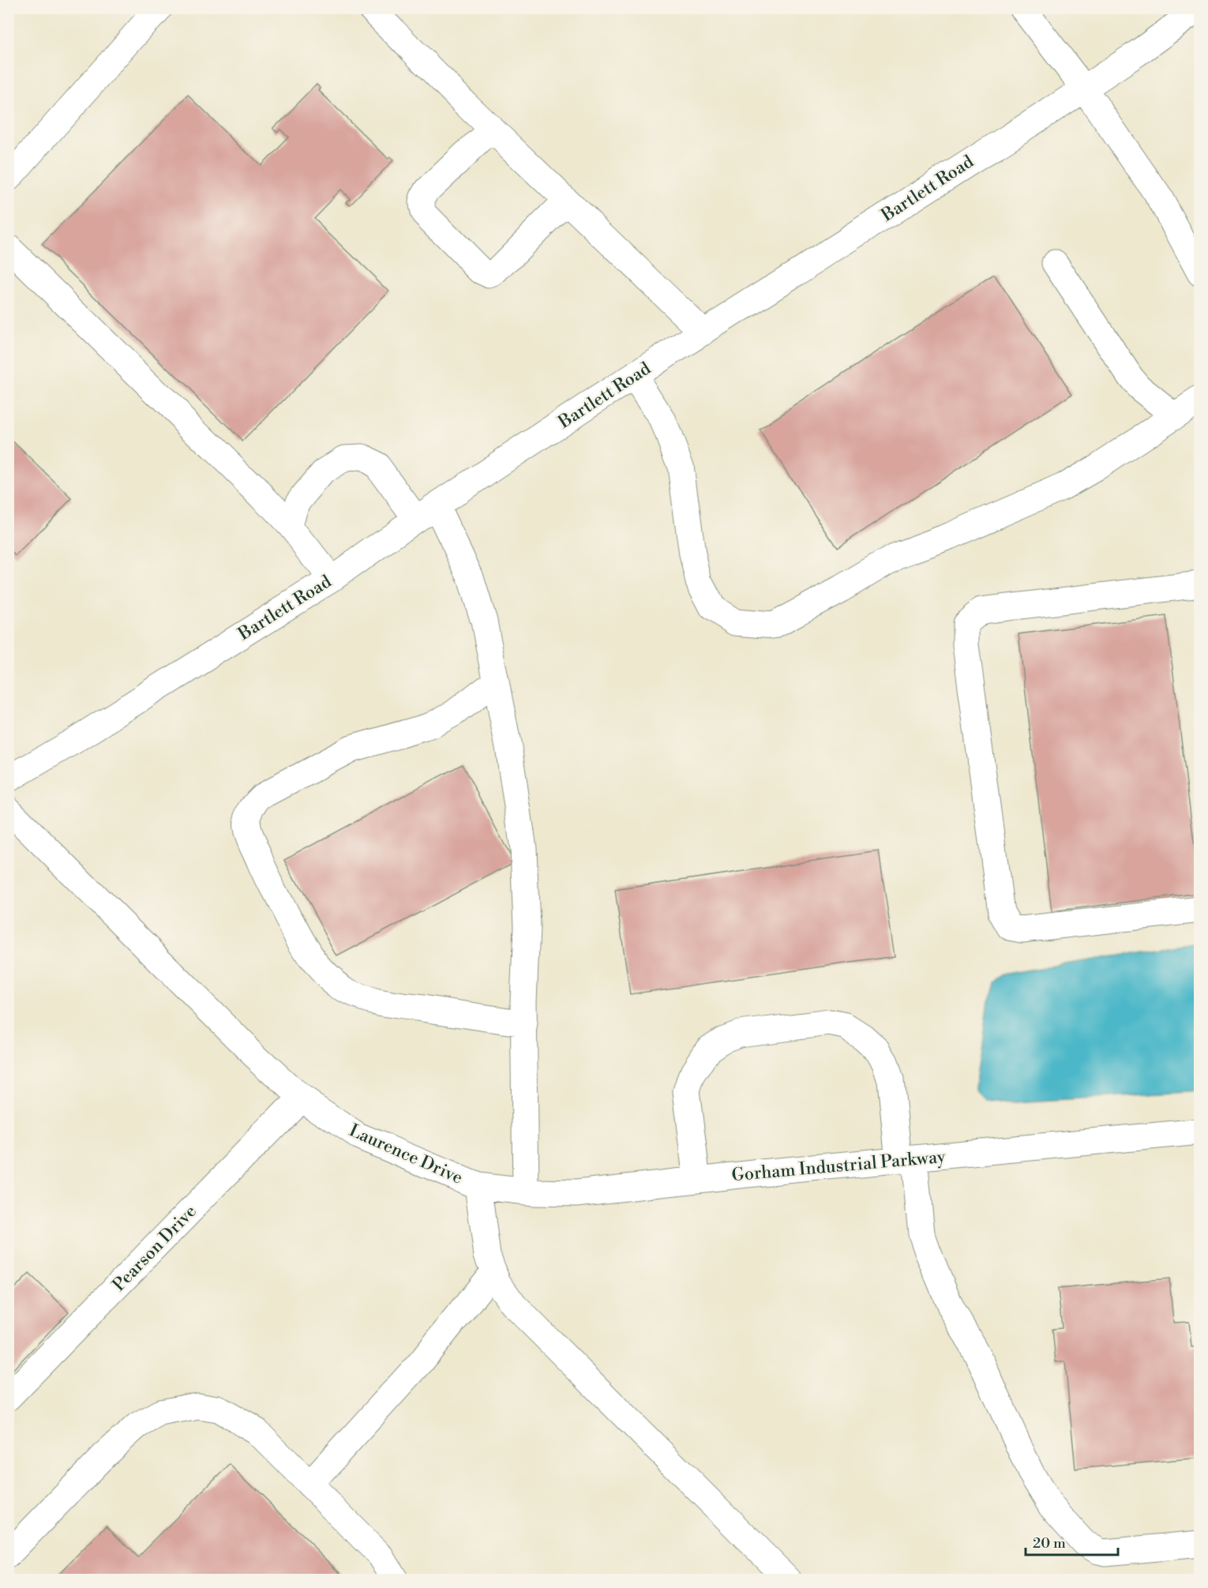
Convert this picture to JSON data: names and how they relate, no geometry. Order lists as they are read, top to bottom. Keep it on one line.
{"streets":{"street":["Bartlett Road","Laurence Drive","Gorham Industrial Parkway","Pearson Drive"]},"crossings":[["Laurence Drive","Gorham Industrial Parkway"],["Laurence Drive","Pearson Drive"]],"scale_bar":"20 m"}
